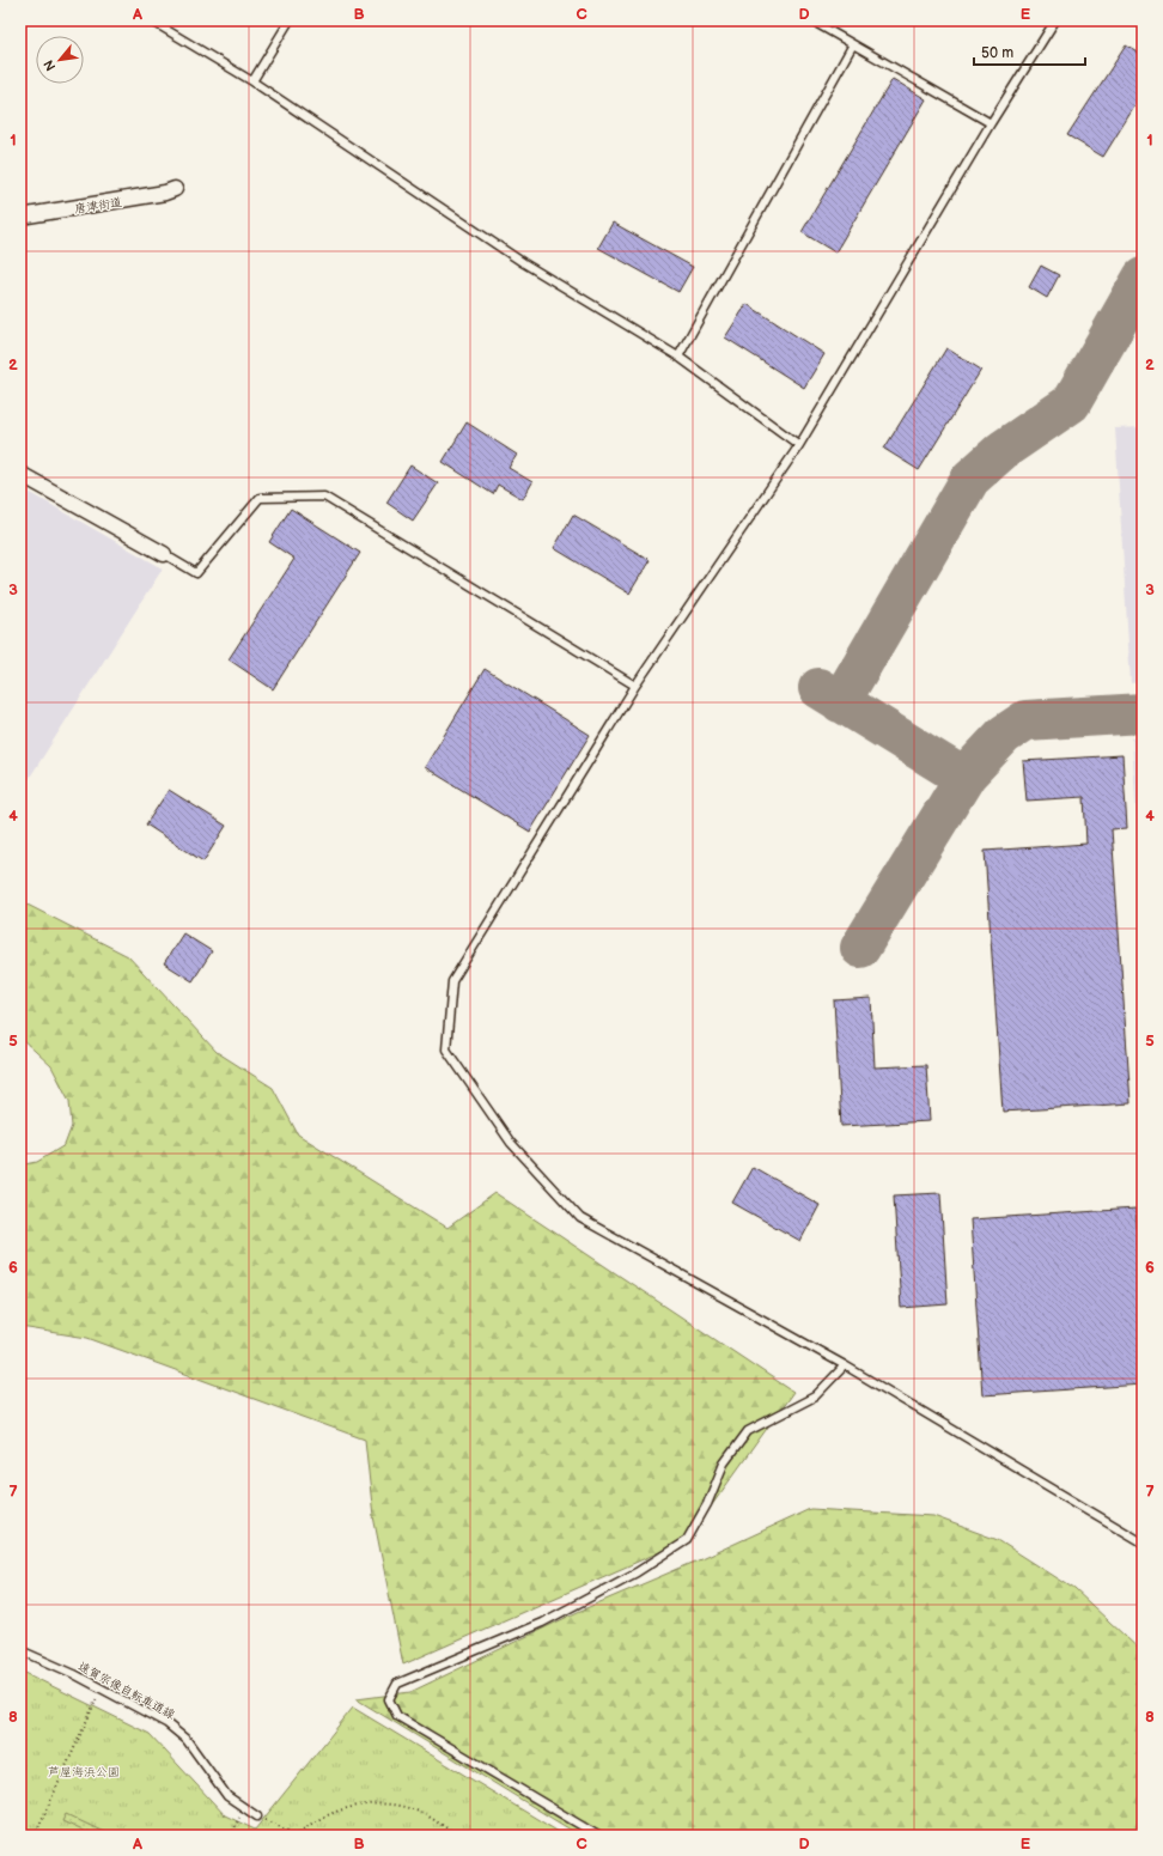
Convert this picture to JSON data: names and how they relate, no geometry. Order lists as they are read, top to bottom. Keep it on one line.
{"streets":{"street":["唐津街道"],"lane":["遠賀宗像自転車道線"]},"parks":["芦屋海浜公園"],"scale_bar":"50 m","north":"bottom left","grid":{"columns":["A","B","C","D","E"],"rows":["1","2","3","4","5","6","7","8"]}}
